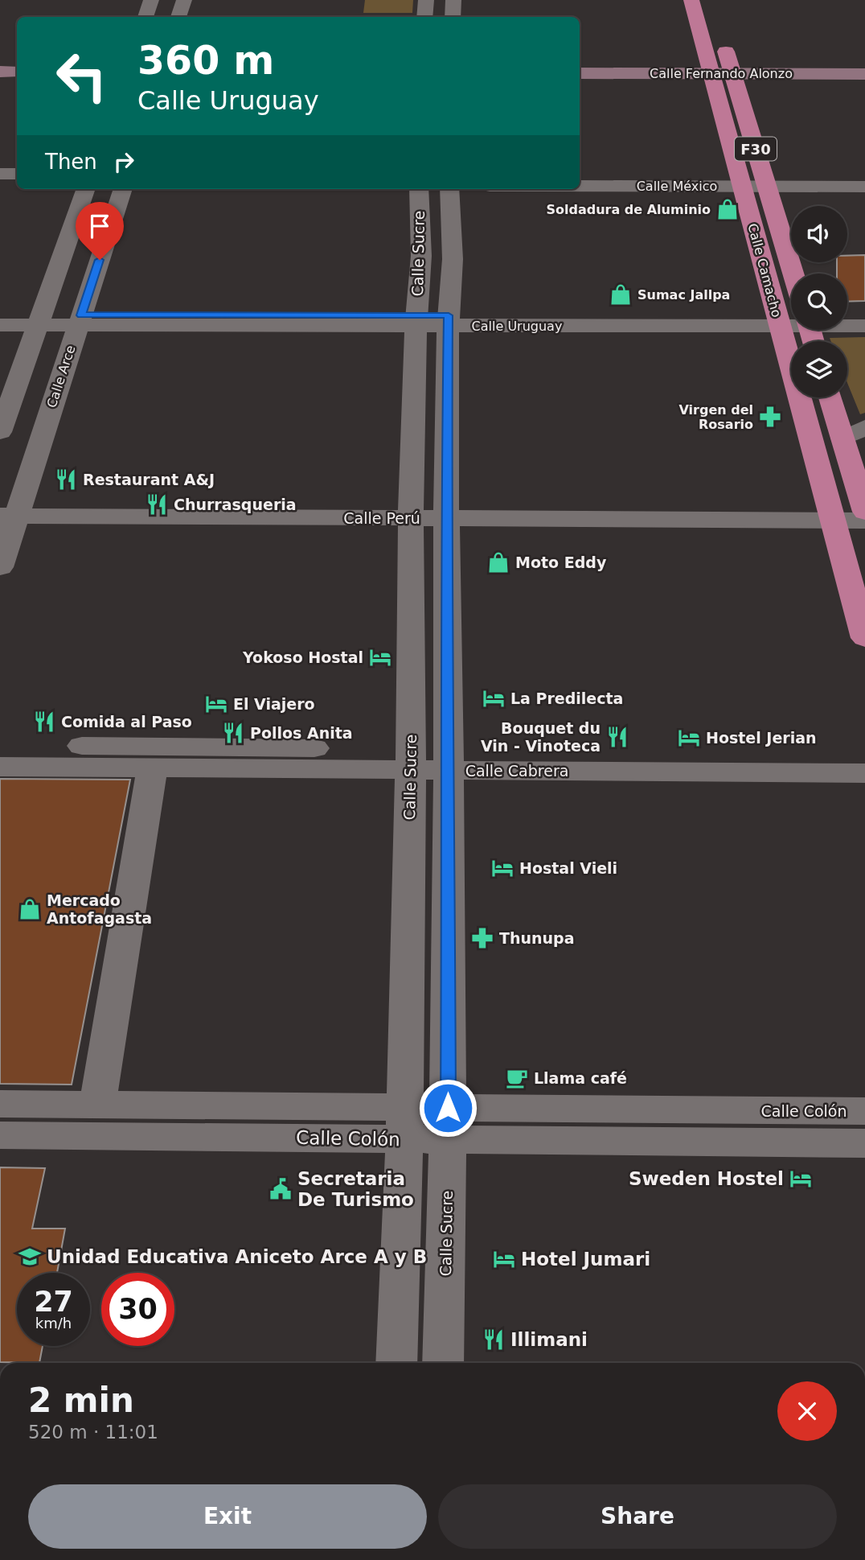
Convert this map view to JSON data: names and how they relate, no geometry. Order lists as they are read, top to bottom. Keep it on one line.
{"streets":{"highway":["F30","Calle Camacho"],"main road":["Calle Fernando Alonzo"],"street":["Calle México","Calle Sucre","Calle Uruguay","Calle Arce","Calle Perú","Calle Cabrera","Calle Colón"]},"crossings":[["Calle Fernando Alonzo","Calle Camacho"],["Calle México","Calle Camacho"],["Calle Sucre","Calle Uruguay"],["Calle Sucre","Calle Perú"],["Calle Sucre","Calle Cabrera"],["Calle Sucre","Calle Colón"],["Calle Camacho","Calle Uruguay"],["Calle Camacho","Calle Perú"],["Calle Uruguay","Calle Arce"],["Calle Arce","Calle Perú"]],"places":{"shop":["Soldadura de Aluminio","Sumac Jallpa","Moto Eddy","Mercado Antofagasta"],"pharmacy":["Virgen del Rosario","Thunupa"],"restaurant":["Restaurant A&J","Churrasqueria","Comida al Paso","Pollos Anita","Bouquet du Vin - Vinoteca","Illimani"],"hotel":["Yokoso Hostal","La Predilecta","El Viajero","Hostel Jerian","Hostal Vieli","Sweden Hostel","Hotel Jumari"],"cafe":["Llama café"],"public building":["Secretaria De Turismo"],"school or university":["Unidad Educativa Aniceto Arce A y B"]},"page":{"turn":["360 m","Calle Uruguay"],"then":"Then","speed":"27 km/h","limit":"30","heading":["2 min","520 m · 11:01"],"buttons":["Exit","Share"]}}
